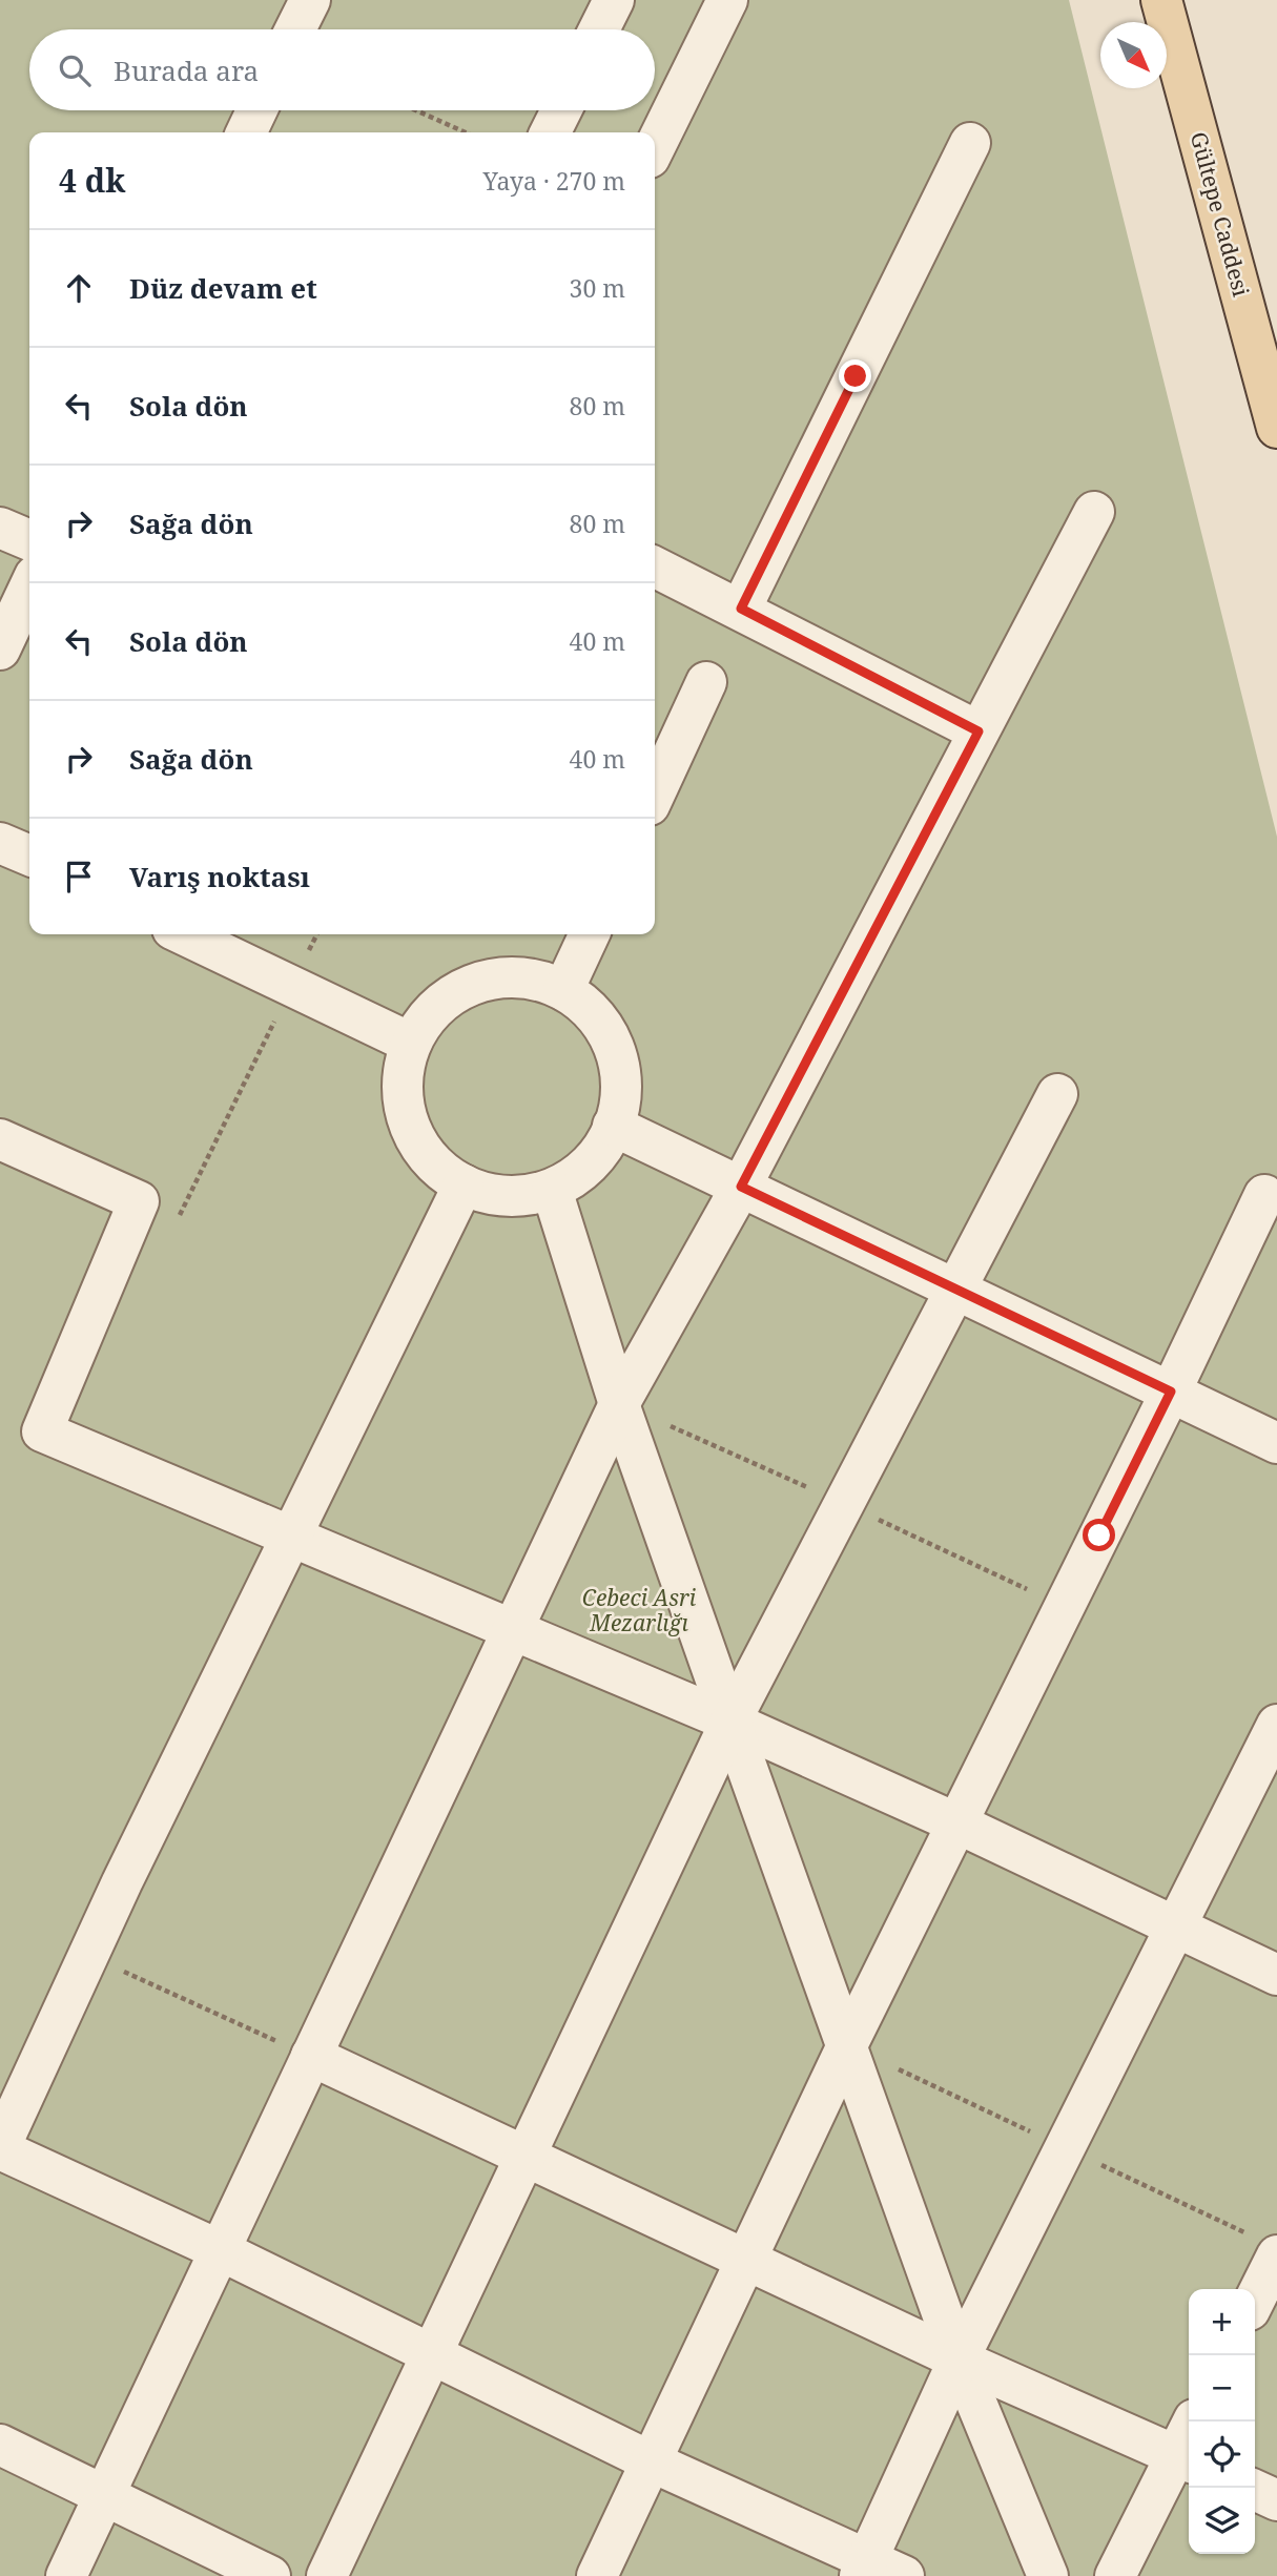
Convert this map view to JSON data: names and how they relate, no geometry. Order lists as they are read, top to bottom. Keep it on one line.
{"streets":{"main road":["Gültepe Caddesi"]},"parks":["Cebeci Asri Mezarlığı"],"north":"bottom right","page":{"search":"Burada ara","heading":["4 dk","Yaya · 270 m"],"list":[["Düz devam et","30 m"],["Sola dön","80 m"],["Sağa dön","80 m"],["Sola dön","40 m"],["Sağa dön","40 m"],"Varış noktası"],"map_buttons":["+","−"]}}
